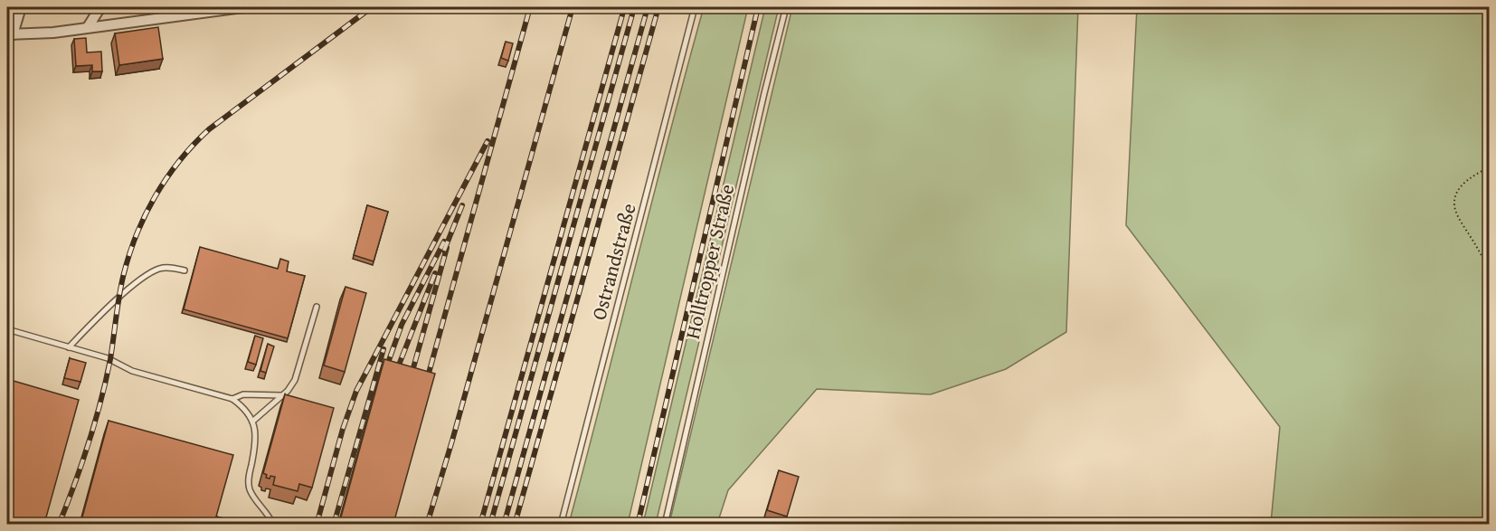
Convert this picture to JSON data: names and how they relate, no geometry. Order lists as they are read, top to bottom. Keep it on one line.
{"streets":{"lane":["Ostrandstraße","Holltropper Straße"]}}
